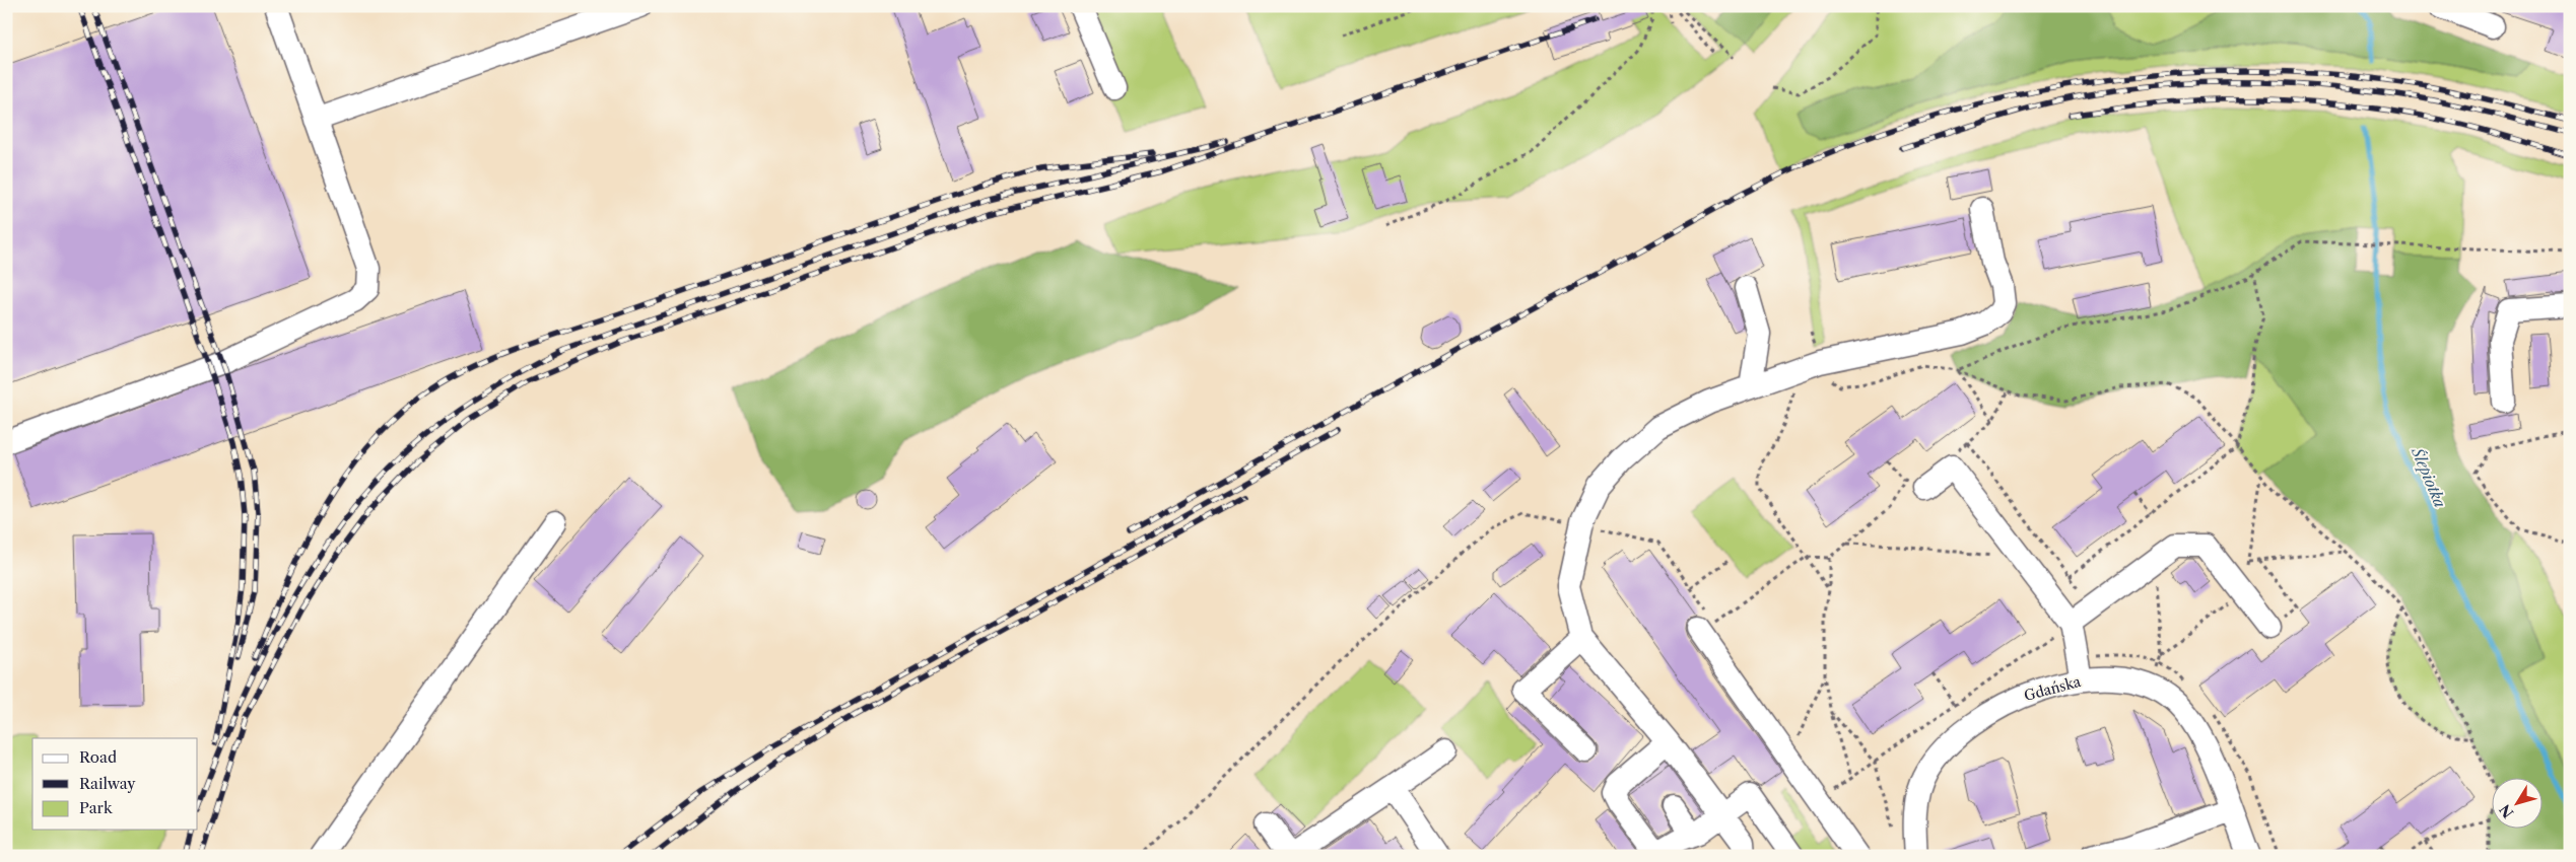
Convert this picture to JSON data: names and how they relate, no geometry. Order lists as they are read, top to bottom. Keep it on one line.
{"streets":{"street":["Gdańska"]},"water":["Ślepiotka"],"legend":["Road","Railway","Park"],"north":"bottom left"}
